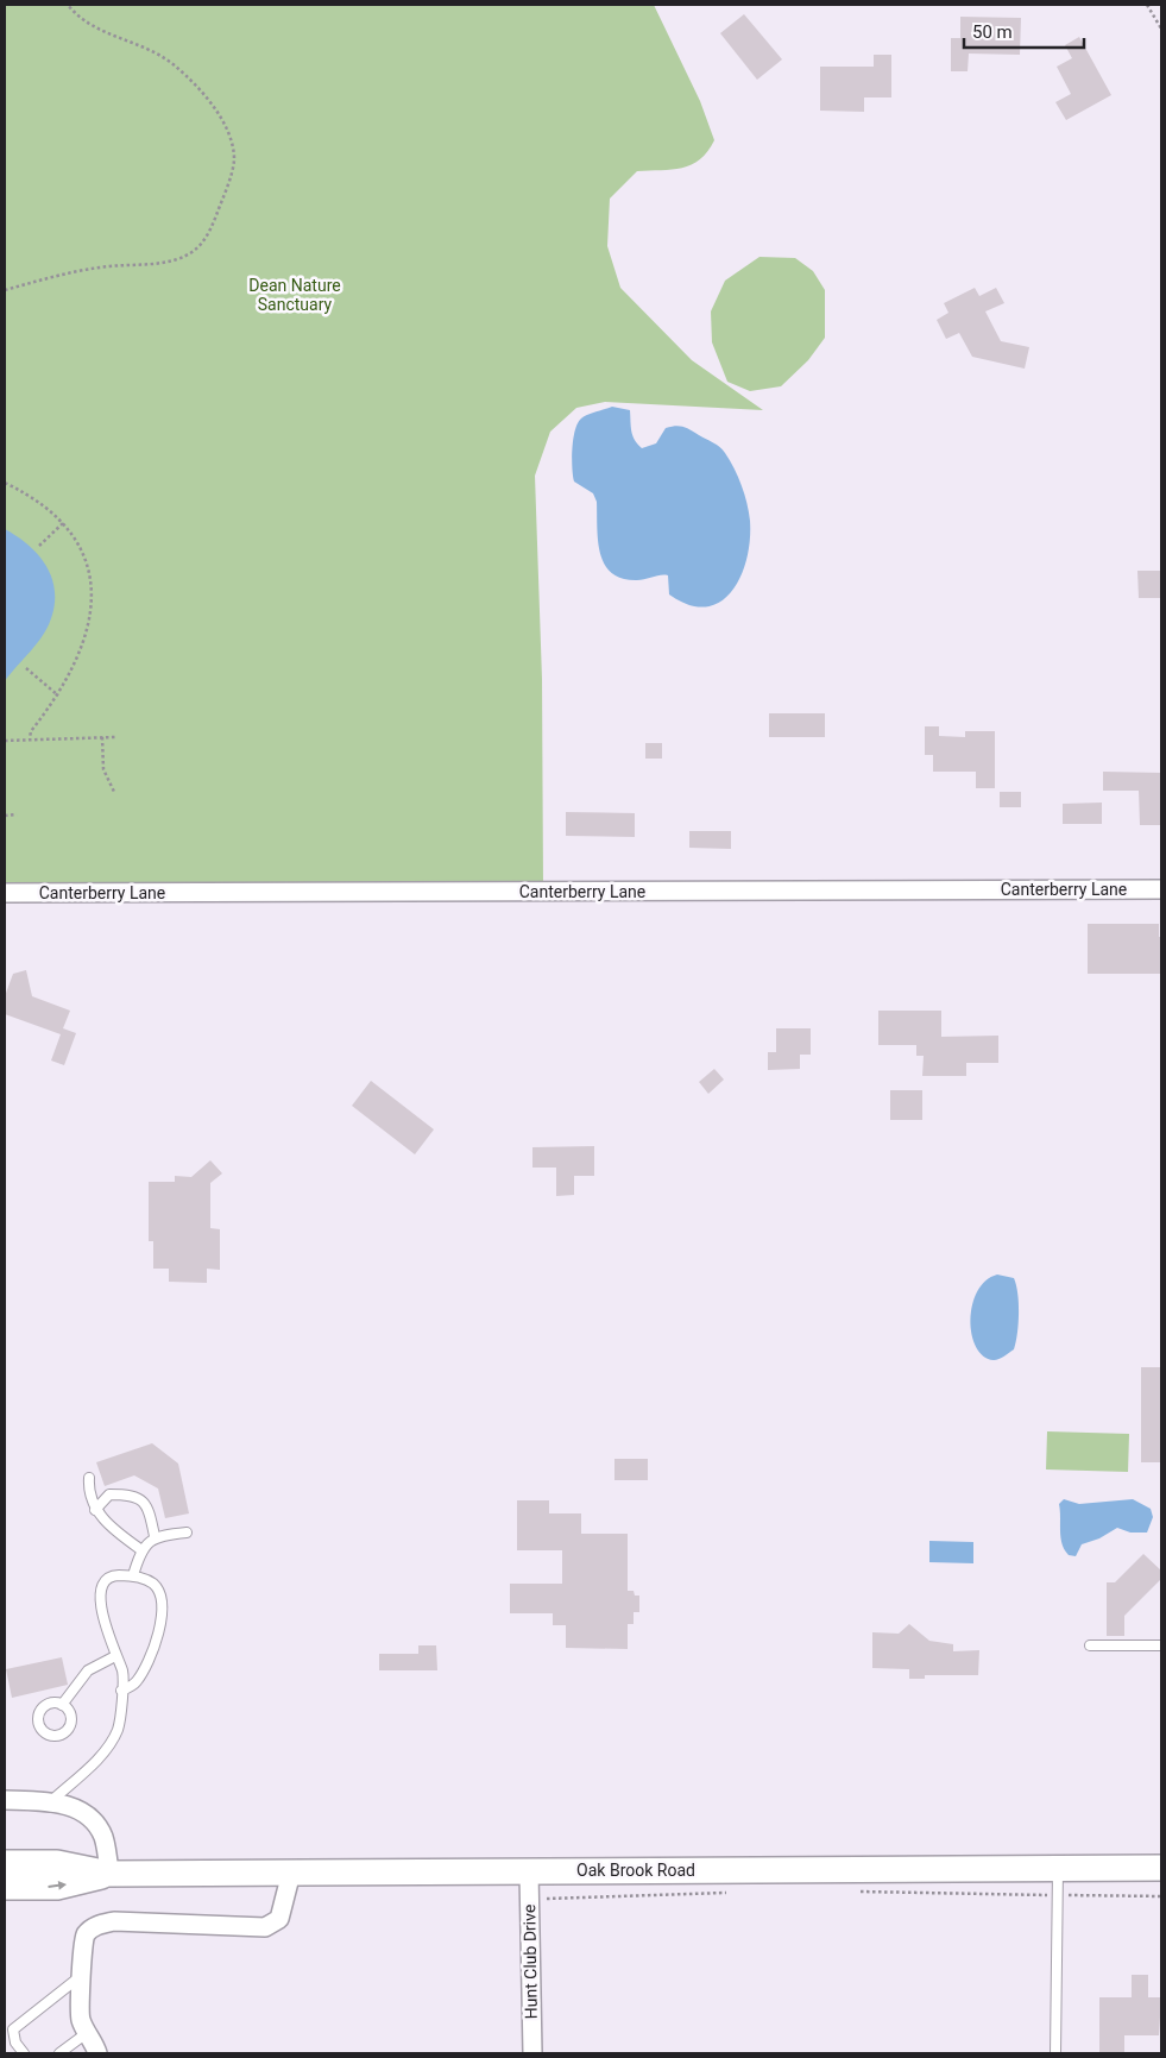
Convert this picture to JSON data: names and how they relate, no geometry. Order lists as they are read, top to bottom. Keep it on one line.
{"streets":{"main road":["Oak Brook Road"],"street":["Canterberry Lane","Hunt Club Drive"]},"crossings":[["Oak Brook Road","Hunt Club Drive"]],"parks":["Dean Nature Sanctuary"],"scale_bar":"50 m"}
